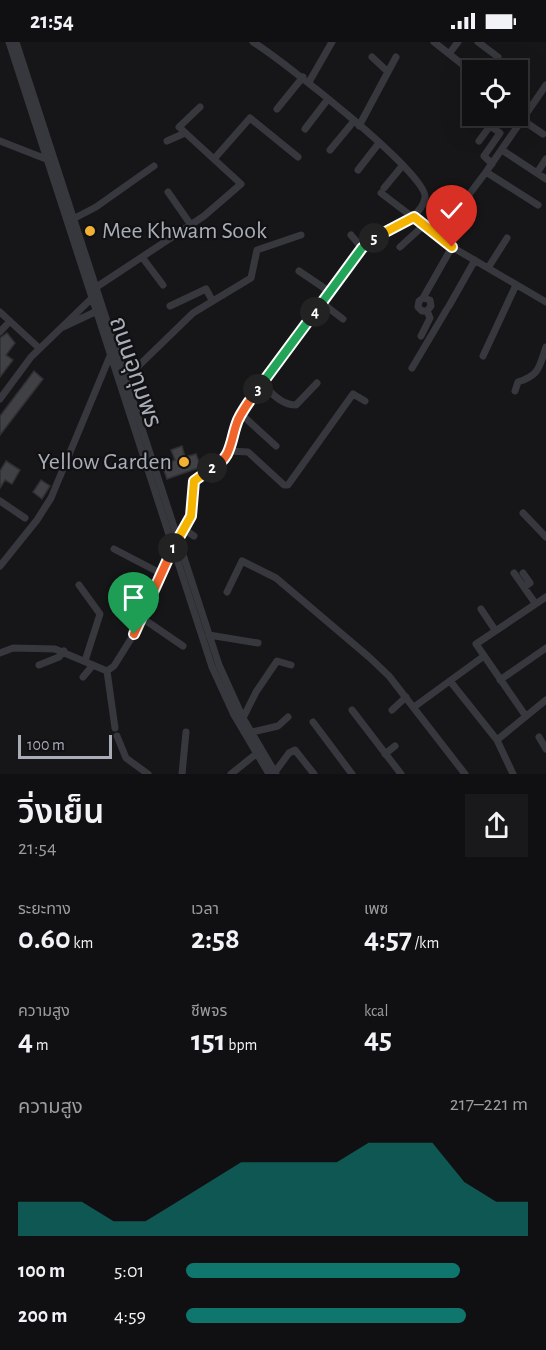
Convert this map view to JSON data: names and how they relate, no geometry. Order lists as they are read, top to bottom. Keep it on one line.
{"streets":{"street":["ถนนอุทุมพร"]},"places":["Mee Khwam Sook","Yellow Garden"],"scale_bar":"100 m","page":{"status":"21:54","pins":["5","4","3","2","1"],"scale":"100 m","heading":["วิ่งเย็น","21:54"],"stats":[["ระยะทาง","0.60 km"],["เวลา","2:58"],["เพซ","4:57 /km"],["ความสูง","4 m"],["ชีพจร","151 bpm"],["kcal","45"]],"chart":["ความสูง","217–221 m"],"list":[{"name":"100 m","note":"5:01"},{"name":"200 m","note":"4:59"}]}}
